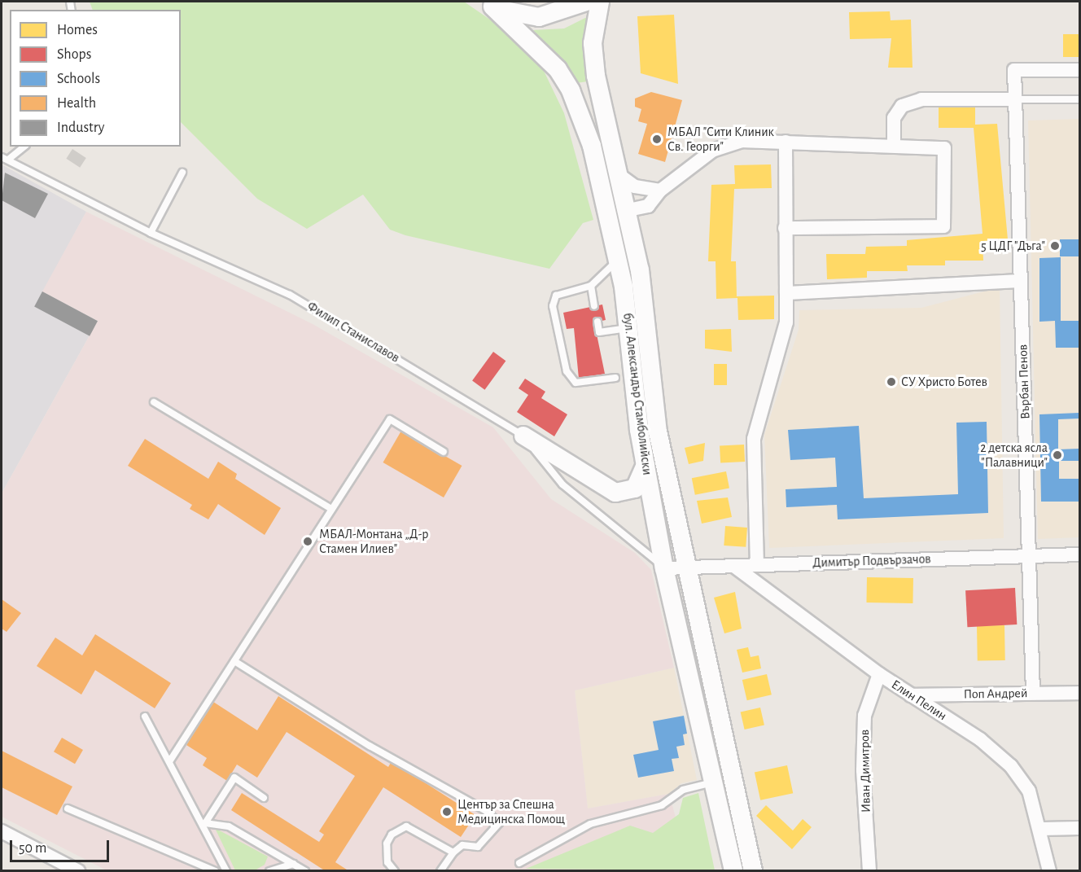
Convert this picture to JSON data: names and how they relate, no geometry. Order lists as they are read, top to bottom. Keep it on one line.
{"streets":{"main road":["бул. Александър Стамболийски"],"street":["Върбан Пенов","Димитър Подвързачов","Поп Андрей","Елин Пелин","Иван Димитров"],"lane":["Филип Станиславов"]},"crossings":[["Филип Станиславов","бул. Александър Стамболийски"],["Филип Станиславов","Димитър Подвързачов"],["Върбан Пенов","Димитър Подвързачов"],["Върбан Пенов","Поп Андрей"],["бул. Александър Стамболийски","Димитър Подвързачов"],["Димитър Подвързачов","Елин Пелин"],["Поп Андрей","Елин Пелин"],["Елин Пелин","Иван Димитров"]],"places":["МБАЛ \"Сити Клиник Св. Георги\"","5 ЦДГ \"Дъга\"","СУ Христо Ботев","2 детска ясла \"Палавници\"","МБАЛ-Монтана „Д-р Стамен Илиев\"","Център за Спешна Медицинска Помощ"],"legend":["Homes","Shops","Schools","Health","Industry"],"scale_bar":"50 m"}
